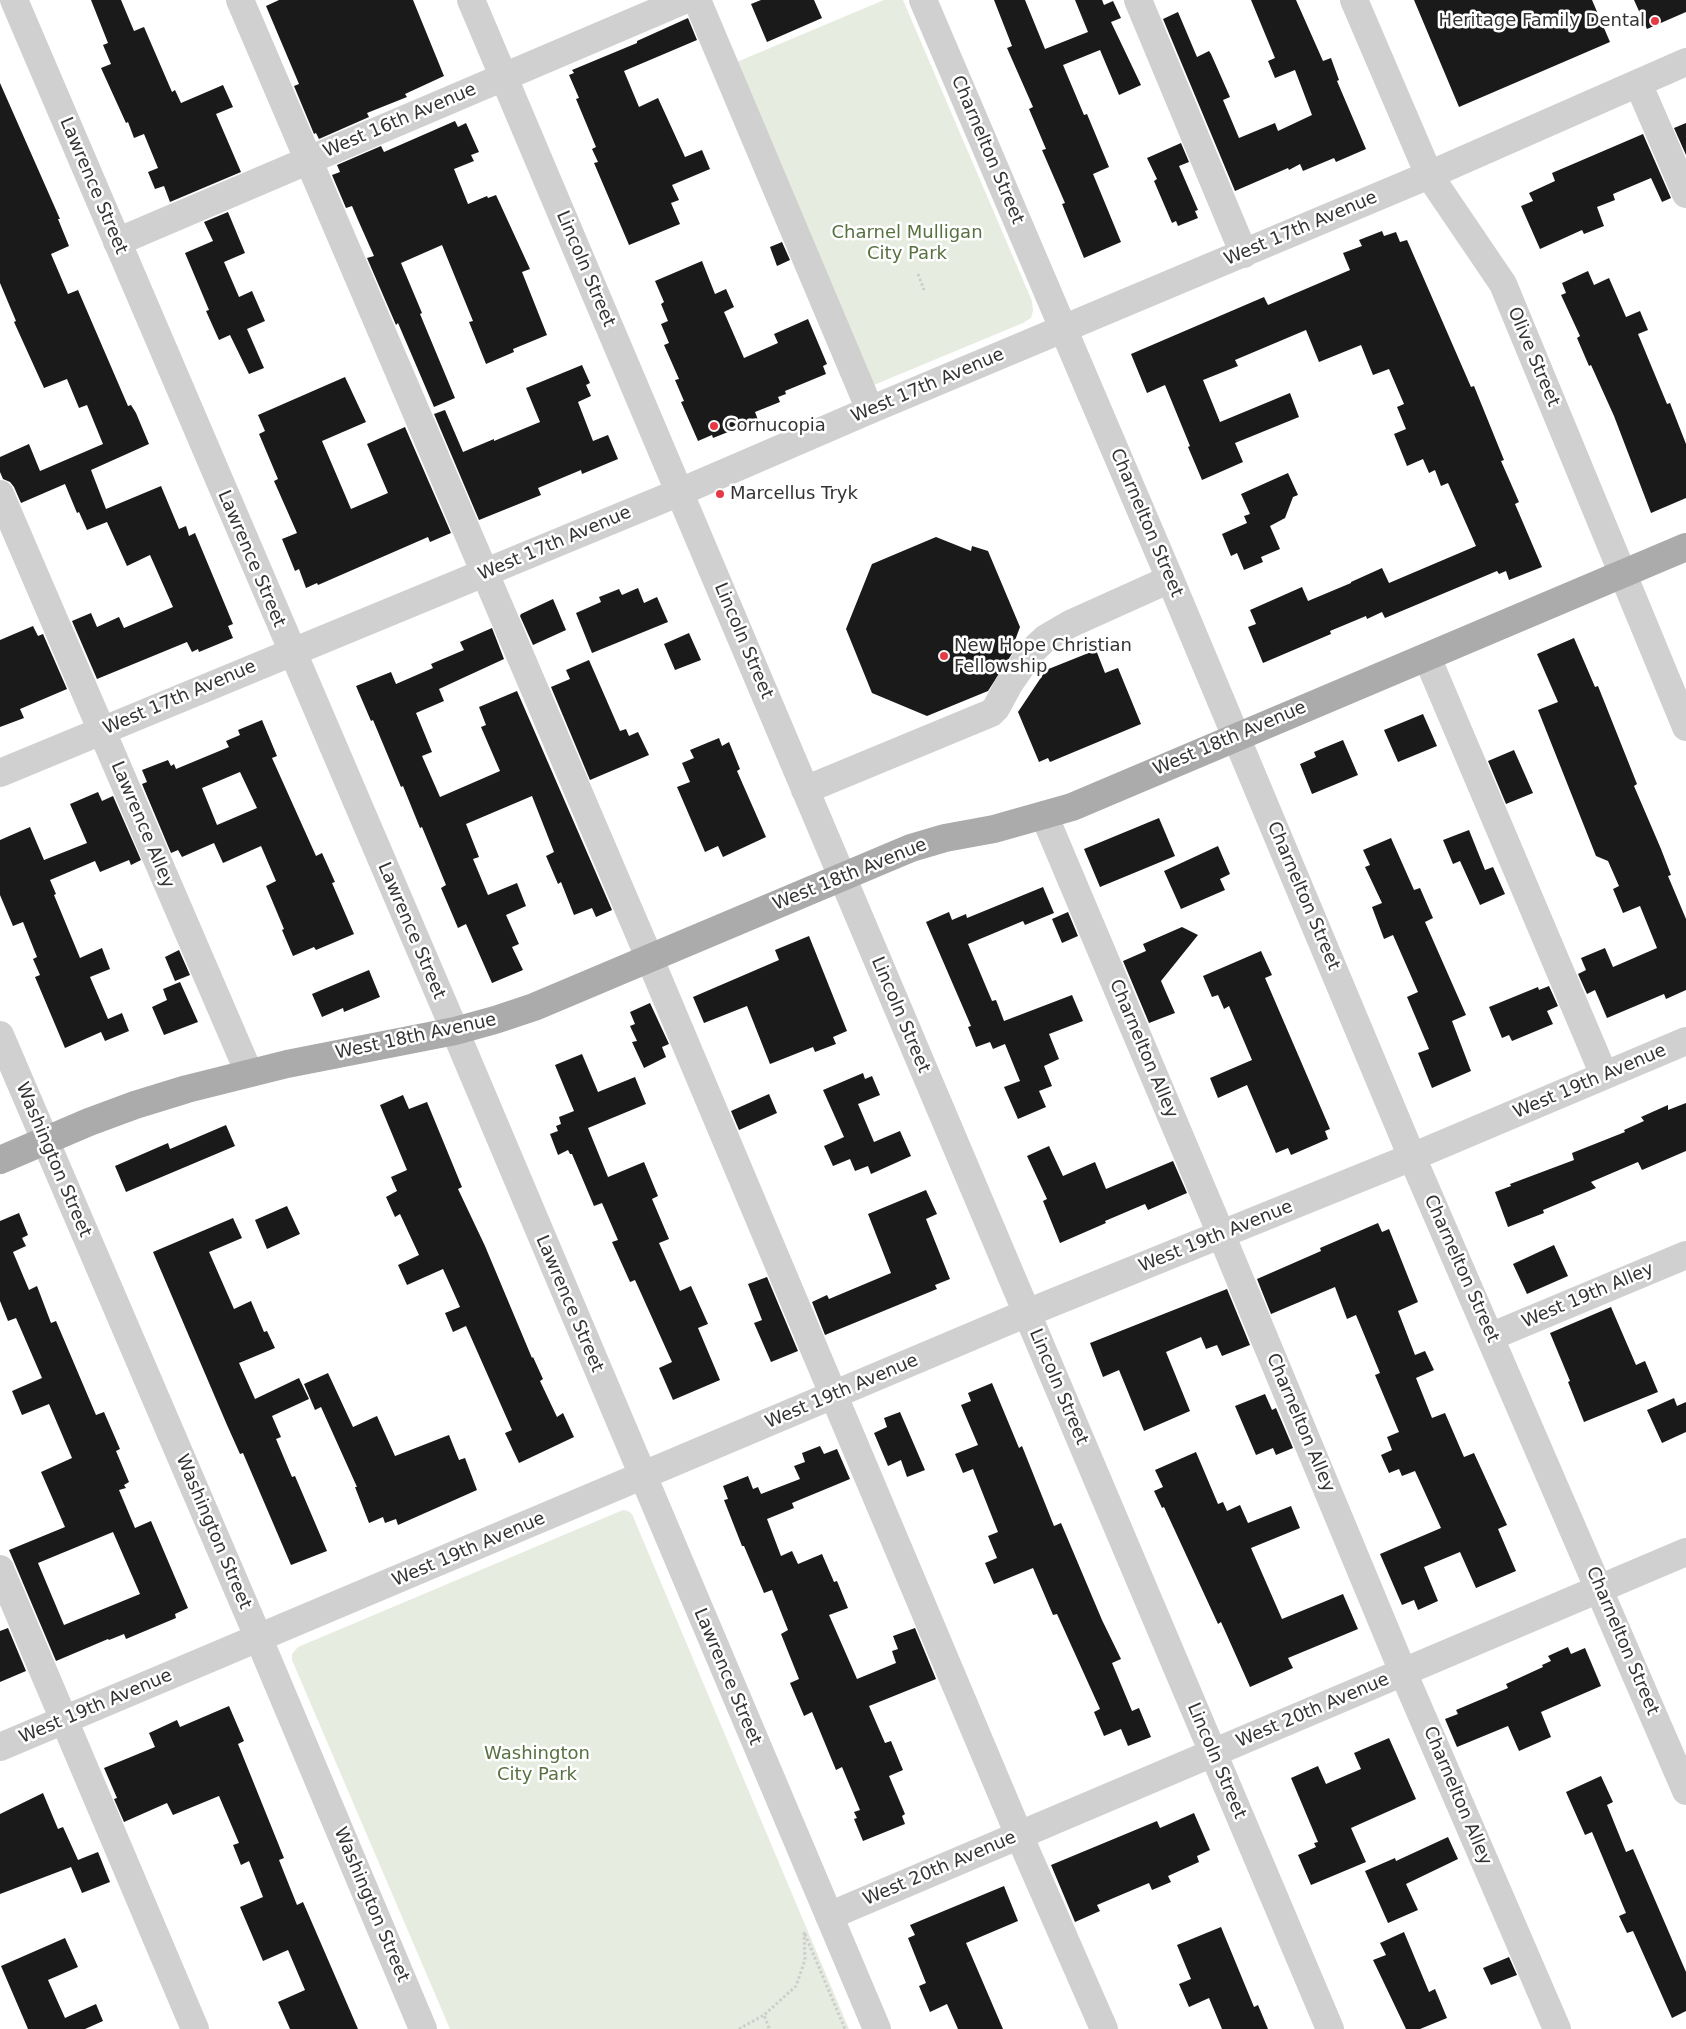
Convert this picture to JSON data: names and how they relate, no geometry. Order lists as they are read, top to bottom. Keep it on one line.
{"streets":{"main road":["West 18th Avenue"],"street":["West 16th Avenue","Charnelton Street","Lawrence Street","West 17th Avenue","Lincoln Street","Olive Street","Lawrence Alley","Charnelton Alley","West 19th Avenue","Washington Street","West 19th Alley","West 20th Avenue"]},"crossings":[["West 16th Avenue","Lawrence Street"],["West 16th Avenue","Lincoln Street"],["Charnelton Street","West 17th Avenue"],["Charnelton Street","West 18th Avenue"],["Charnelton Street","West 19th Avenue"],["Charnelton Street","West 19th Alley"],["Charnelton Street","West 20th Avenue"],["Lawrence Street","West 17th Avenue"],["Lawrence Street","West 18th Avenue"],["Lawrence Street","West 19th Avenue"],["Lawrence Street","West 20th Avenue"],["West 17th Avenue","Lincoln Street"],["West 17th Avenue","Olive Street"],["West 17th Avenue","Lawrence Alley"],["Lincoln Street","West 18th Avenue"],["Lincoln Street","West 19th Avenue"],["Lincoln Street","West 20th Avenue"],["Olive Street","West 18th Avenue"],["West 18th Avenue","Lawrence Alley"],["West 18th Avenue","Charnelton Alley"],["West 18th Avenue","Washington Street"],["Charnelton Alley","West 19th Avenue"],["Charnelton Alley","West 20th Avenue"],["West 19th Avenue","Washington Street"]],"parks":["Charnel Mulligan City Park","Washington City Park"],"places":["Heritage Family Dental","Cornucopia","Marcellus Tryk","New Hope Christian Fellowship"]}
